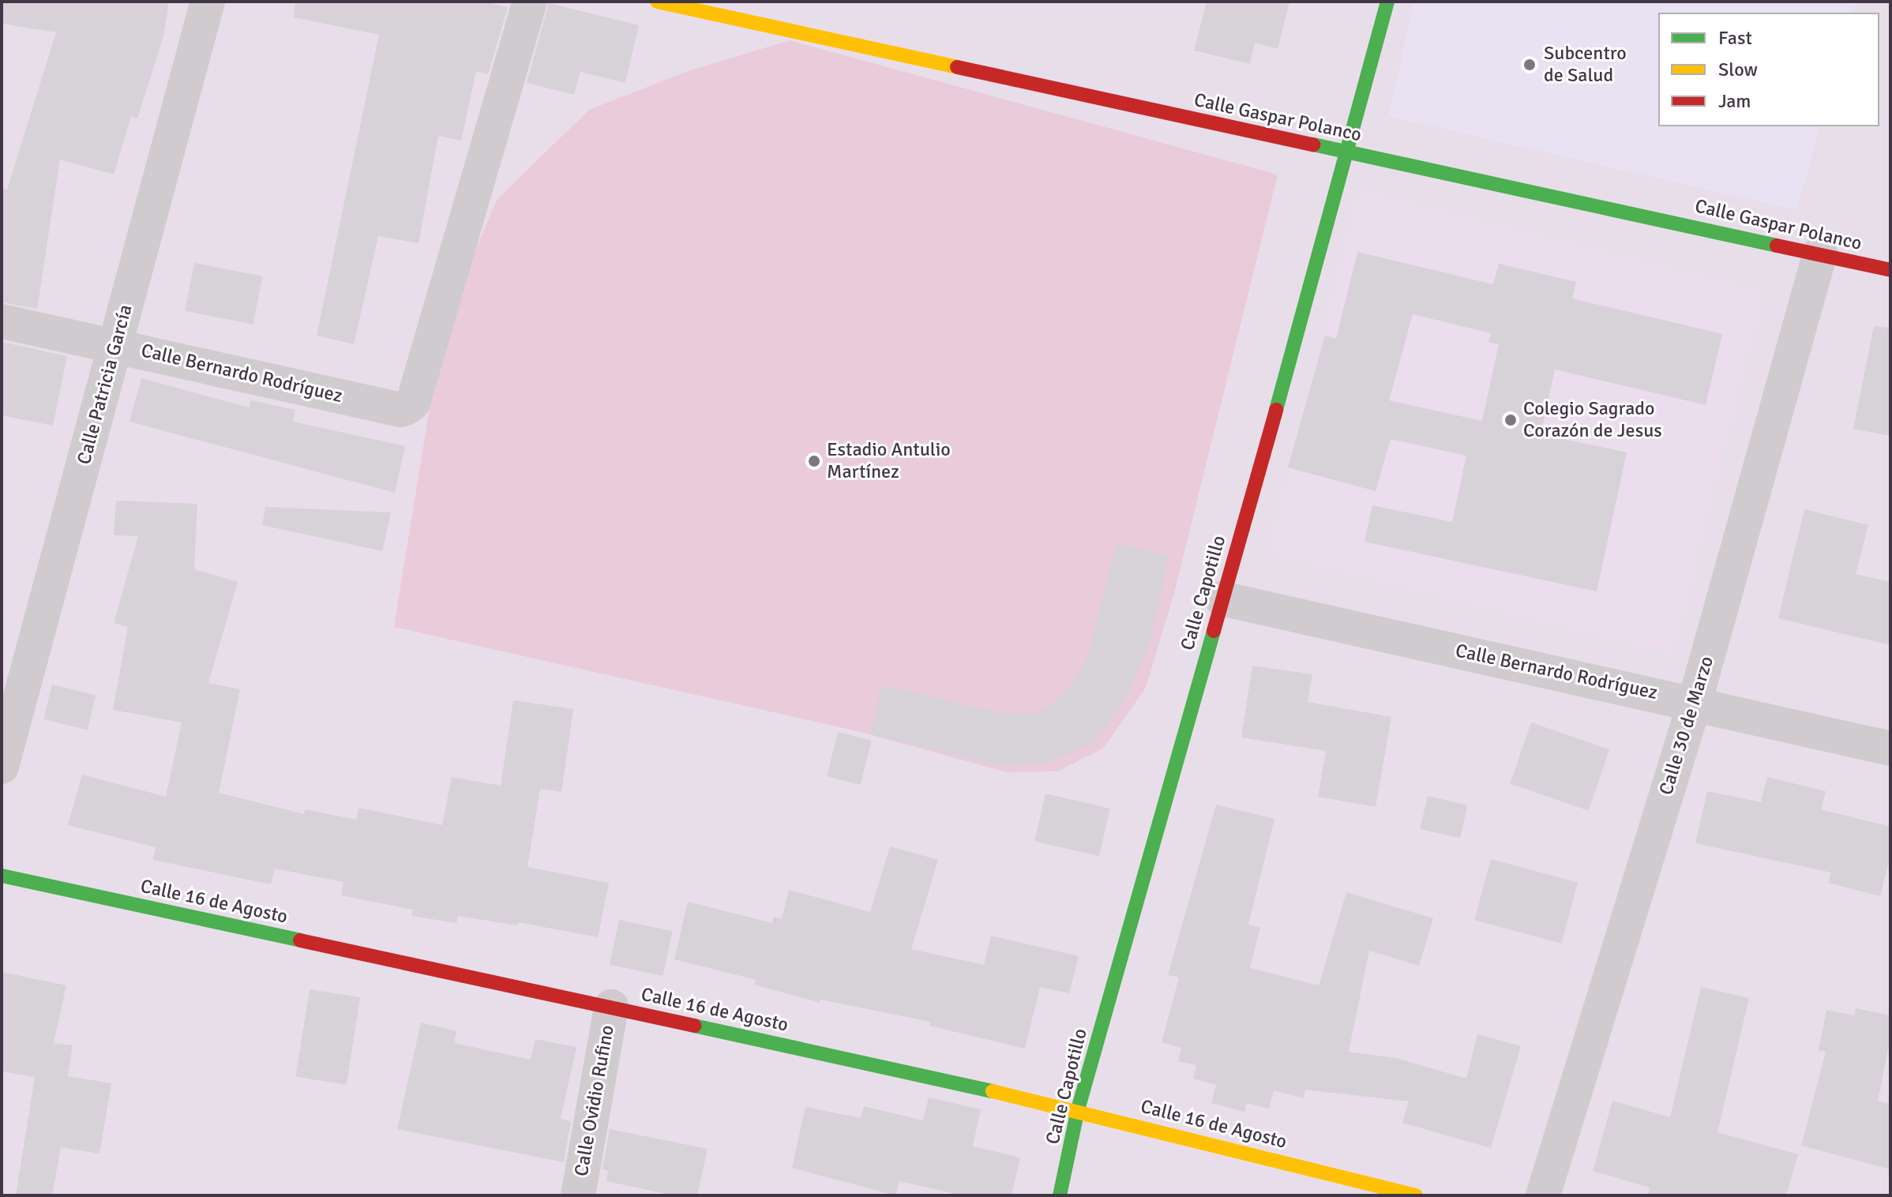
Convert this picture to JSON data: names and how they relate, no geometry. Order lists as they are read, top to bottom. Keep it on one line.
{"streets":{"street":["Calle Gaspar Polanco","Calle Bernardo Rodríguez","Calle Patricia García","Calle Capotillo","Calle 30 de Marzo","Calle 16 de Agosto","Calle Ovidio Rufino"]},"crossings":[["Calle Gaspar Polanco","Calle Capotillo"],["Calle Gaspar Polanco","Calle 30 de Marzo"],["Calle Bernardo Rodríguez","Calle Patricia García"],["Calle Bernardo Rodríguez","Calle Capotillo"],["Calle Bernardo Rodríguez","Calle 30 de Marzo"],["Calle Capotillo","Calle 16 de Agosto"],["Calle 16 de Agosto","Calle Ovidio Rufino"]],"places":["Subcentro de Salud","Colegio Sagrado Corazón de Jesus","Estadio Antulio Martínez"],"legend":["Fast","Slow","Jam"]}
